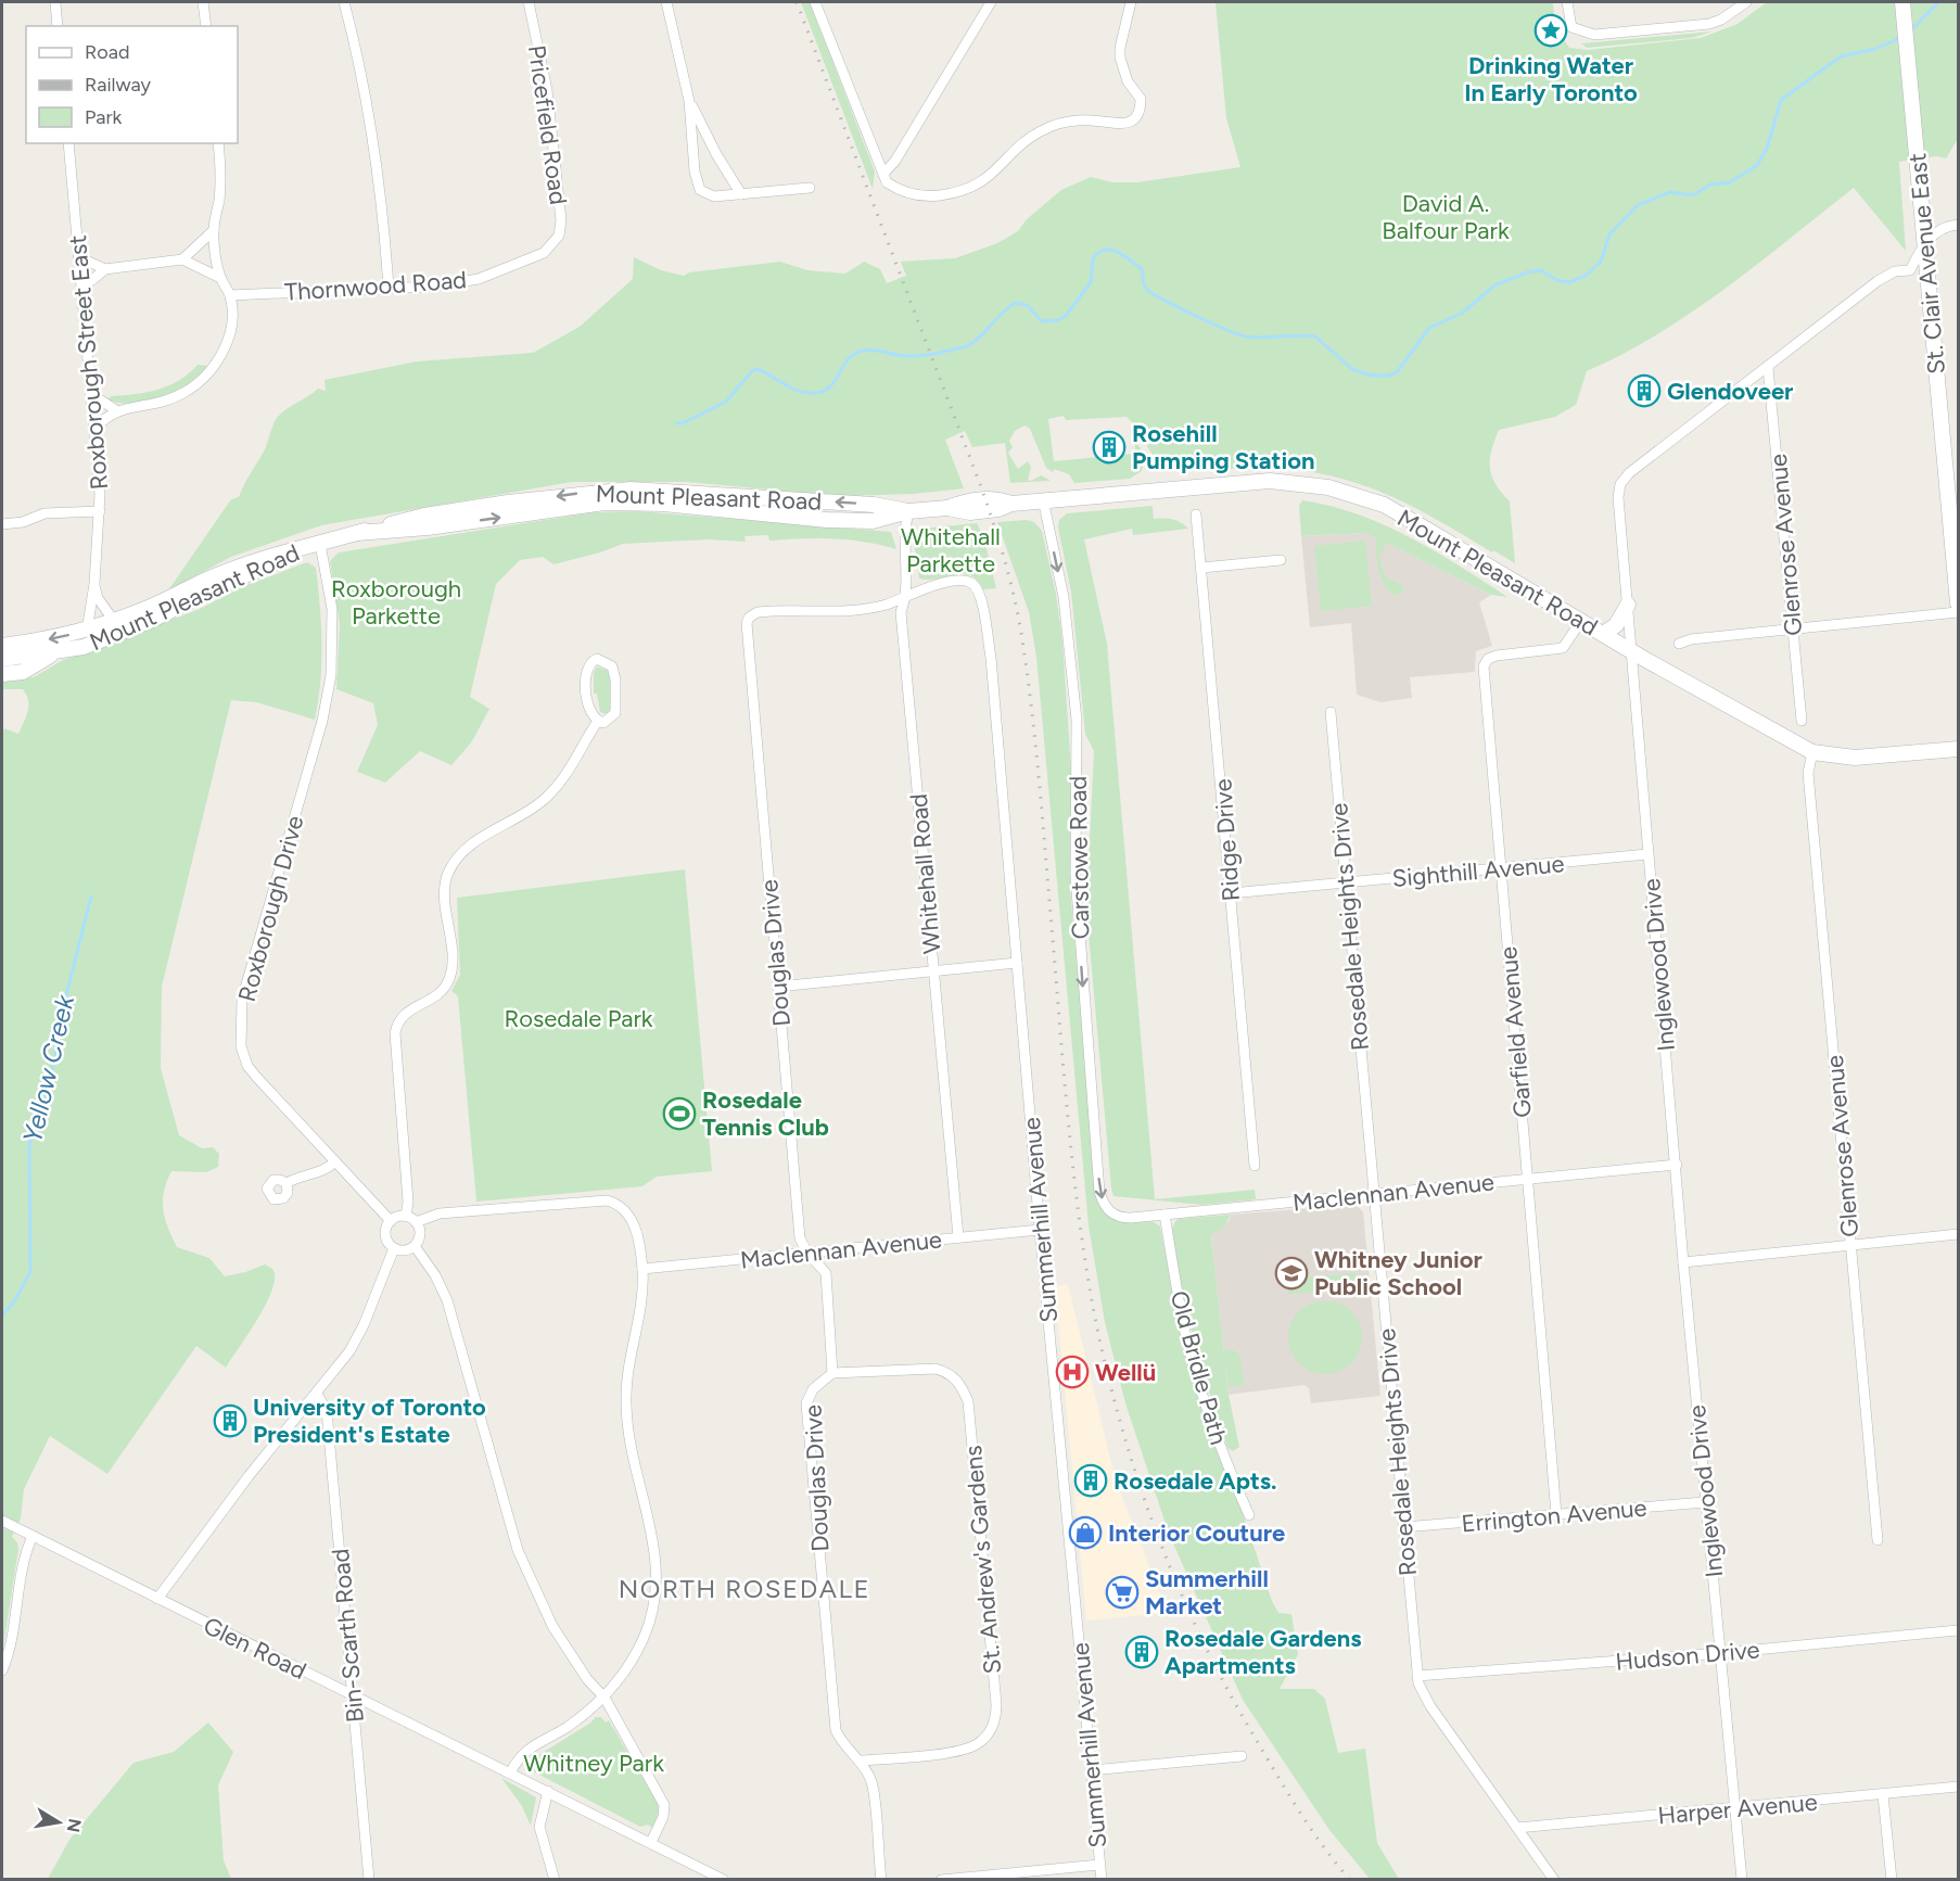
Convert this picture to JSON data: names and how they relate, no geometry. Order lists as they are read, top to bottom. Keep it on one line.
{"streets":{"main road":["St. Clair Avenue East","Mount Pleasant Road"],"street":["Pricefield Road","Thornwood Road","Roxborough Street East","Glenrose Avenue","Ridge Drive","Carstowe Road","Sighthill Avenue","Whitehall Road","Roxborough Drive","Rosedale Heights Drive","Douglas Drive","Inglewood Drive","Garfield Avenue","Maclennan Avenue","Summerhill Avenue","Old Bridle Path","Errington Avenue","St. Andrew's Gardens","Bin-Scarth Road","Glen Road","Hudson Drive","Harper Avenue"]},"crossings":[["Pricefield Road","Thornwood Road"],["St. Clair Avenue East","Inglewood Drive"],["Thornwood Road","Roxborough Street East"],["Roxborough Street East","Mount Pleasant Road"],["Mount Pleasant Road","Glenrose Avenue"],["Mount Pleasant Road","Carstowe Road"],["Mount Pleasant Road","Whitehall Road"],["Mount Pleasant Road","Roxborough Drive"],["Mount Pleasant Road","Inglewood Drive"],["Mount Pleasant Road","Garfield Avenue"],["Glenrose Avenue","Inglewood Drive"],["Ridge Drive","Sighthill Avenue"],["Carstowe Road","Maclennan Avenue"],["Sighthill Avenue","Rosedale Heights Drive"],["Sighthill Avenue","Inglewood Drive"],["Sighthill Avenue","Garfield Avenue"],["Whitehall Road","Douglas Drive"],["Whitehall Road","Maclennan Avenue"],["Whitehall Road","Summerhill Avenue"],["Rosedale Heights Drive","Maclennan Avenue"],["Rosedale Heights Drive","Errington Avenue"],["Rosedale Heights Drive","Hudson Drive"],["Rosedale Heights Drive","Harper Avenue"],["Douglas Drive","Maclennan Avenue"],["Douglas Drive","Summerhill Avenue"],["Douglas Drive","St. Andrew's Gardens"],["Inglewood Drive","Maclennan Avenue"],["Inglewood Drive","Errington Avenue"],["Inglewood Drive","Hudson Drive"],["Inglewood Drive","Harper Avenue"],["Garfield Avenue","Maclennan Avenue"],["Garfield Avenue","Errington Avenue"],["Maclennan Avenue","Summerhill Avenue"],["Maclennan Avenue","Old Bridle Path"],["Bin-Scarth Road","Glen Road"]],"one_way":["Carstowe Road"],"districts":["NORTH ROSEDALE"],"water":["Yellow Creek"],"parks":["David A. Balfour Park","Whitehall Parkette","Roxborough Parkette","Rosedale Park","Whitney Park"],"places":{"place":["Drinking Water In Early Toronto"],"building":["Glendoveer","Rosehill Pumping Station","University of Toronto President's Estate","Rosedale Apts.","Rosedale Gardens Apartments"],"sports":["Rosedale Tennis Club"],"school or university":["Whitney Junior Public School"],"hospital":["Wellü"],"shop":["Interior Couture"],"supermarket":["Summerhill Market"]},"legend":["Road","Railway","Park"],"north":"right"}
